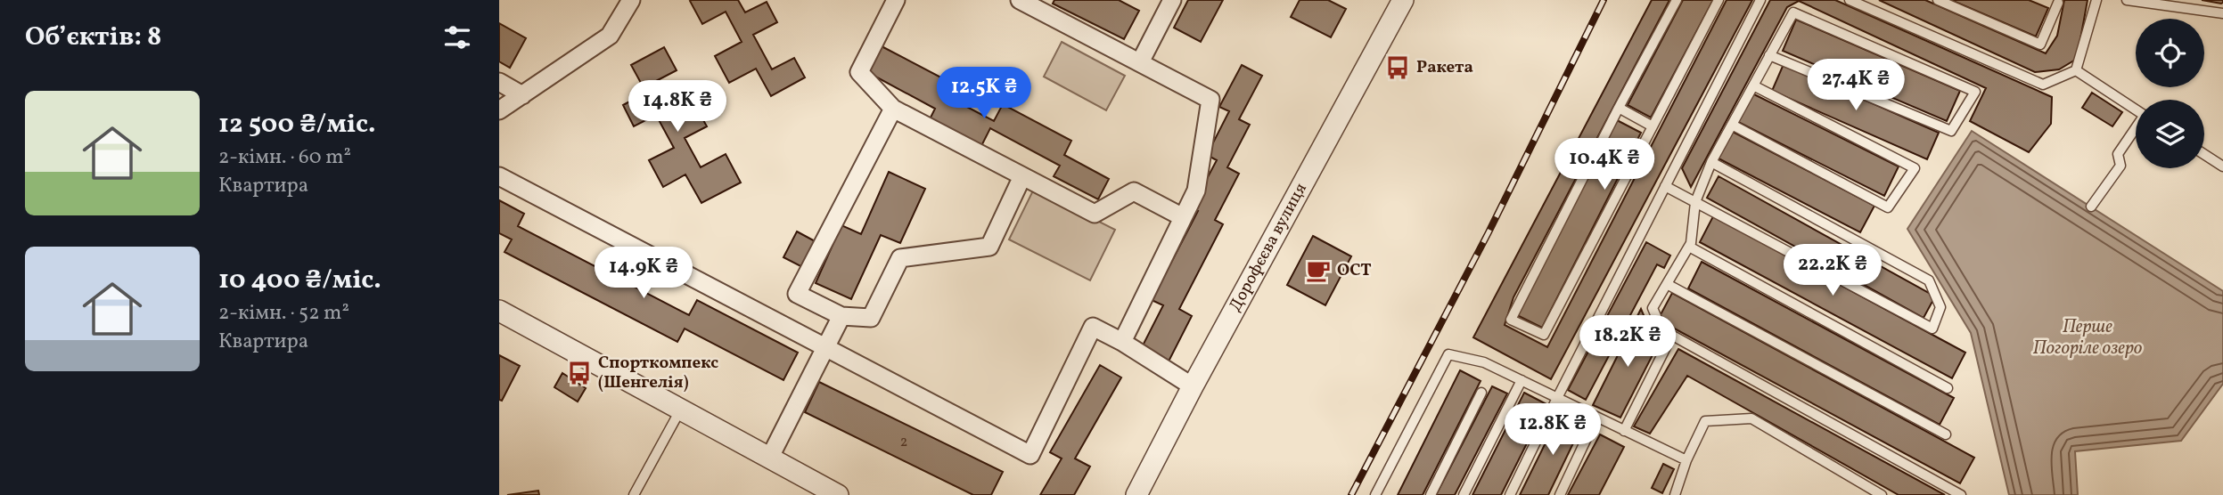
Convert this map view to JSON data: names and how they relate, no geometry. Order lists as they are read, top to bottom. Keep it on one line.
{"streets":{"street":["Дорофєєва вулиця"]},"water":["Перше Погоріле озеро"],"places":{"bus stop":["Ракета","Спорткомпекс (Шенгелія)"],"cafe":["ОСТ"]},"house_numbers":["2"],"page":{"heading":"Об’єктів: 8","price":["27.4K ₴","12.5K ₴","14.8K ₴","10.4K ₴","22.2K ₴","14.9K ₴","18.2K ₴","12.8K ₴"],"list":[{"name":"12 500 ₴/міс.","note":"2-кімн. · 60 m² · Квартира"},{"name":"10 400 ₴/міс.","note":"2-кімн. · 52 m² · Квартира"}]}}
